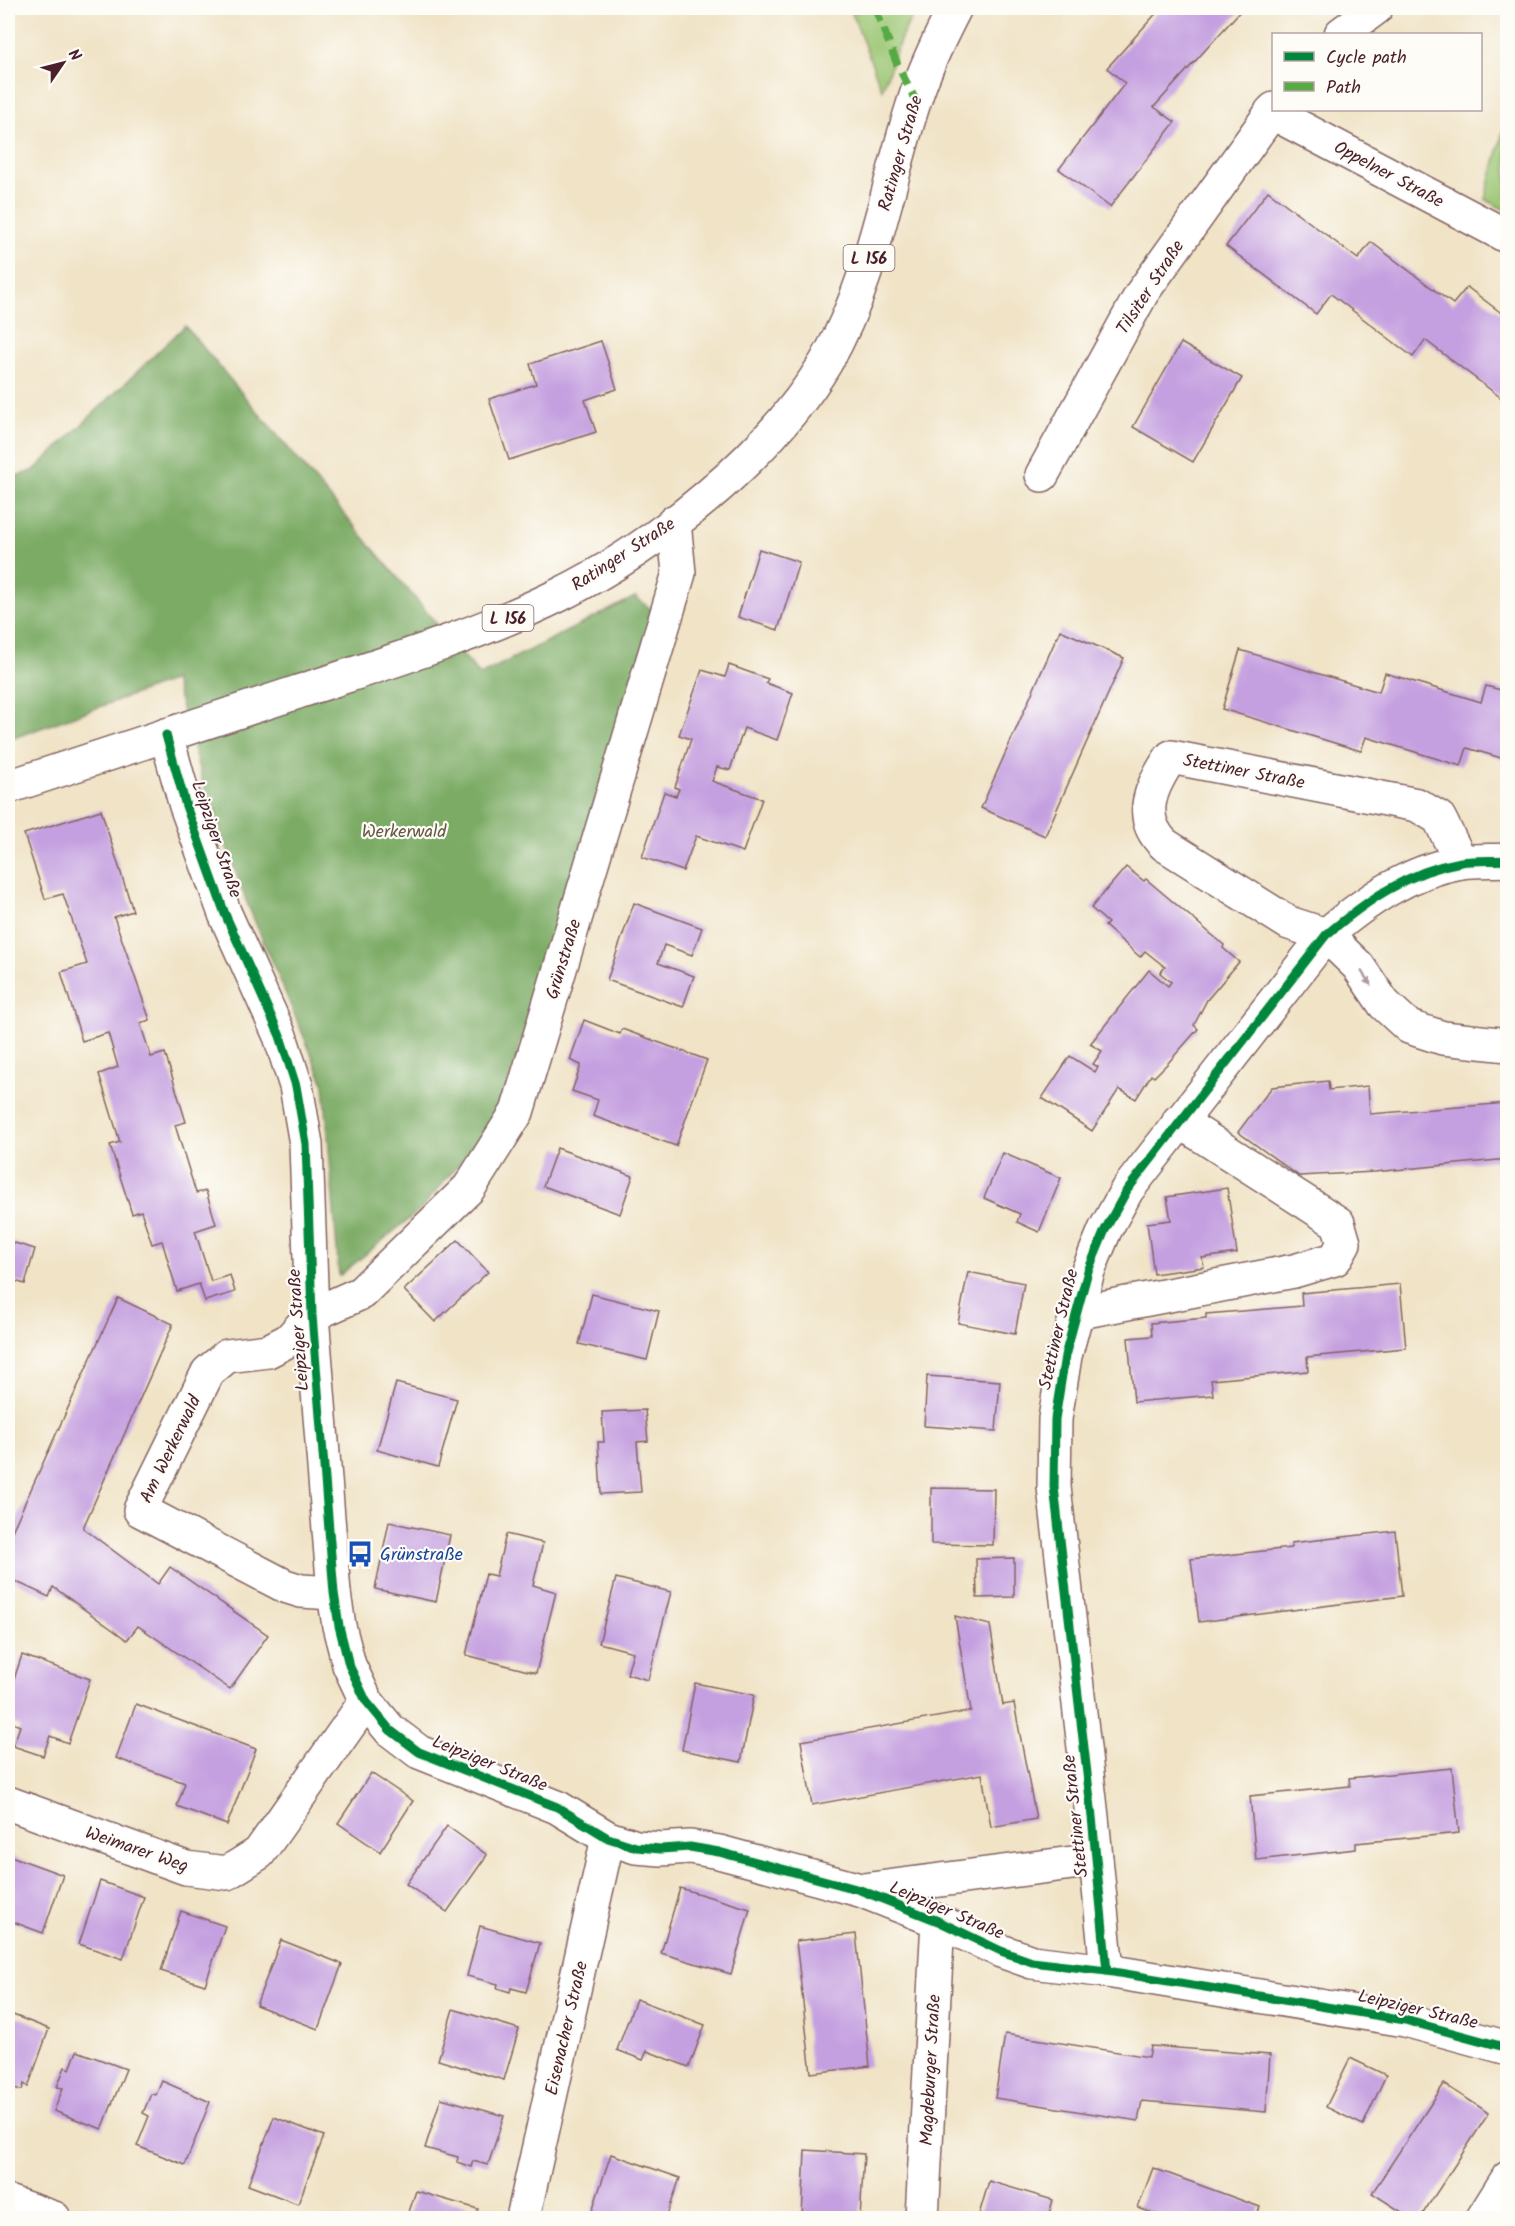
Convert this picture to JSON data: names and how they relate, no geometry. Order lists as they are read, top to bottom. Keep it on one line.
{"streets":{"street":["Ratinger Straße","Oppelner Straße","L 156","Tilsiter Straße","Stettiner Straße","Leipziger Straße","Grünstraße","Am Werkerwald","Weimarer Weg","Eisenacher Straße","Magdeburger Straße"]},"crossings":[["Ratinger Straße","Leipziger Straße"],["Ratinger Straße","Grünstraße"],["Oppelner Straße","Tilsiter Straße"],["Stettiner Straße","Leipziger Straße"],["Leipziger Straße","Grünstraße"],["Leipziger Straße","Am Werkerwald"],["Leipziger Straße","Weimarer Weg"],["Leipziger Straße","Eisenacher Straße"],["Leipziger Straße","Magdeburger Straße"],["Grünstraße","Am Werkerwald"]],"parks":["Werkerwald"],"places":{"bus stop":["Grünstraße"]},"legend":["Cycle path","Path"],"north":"top right"}
